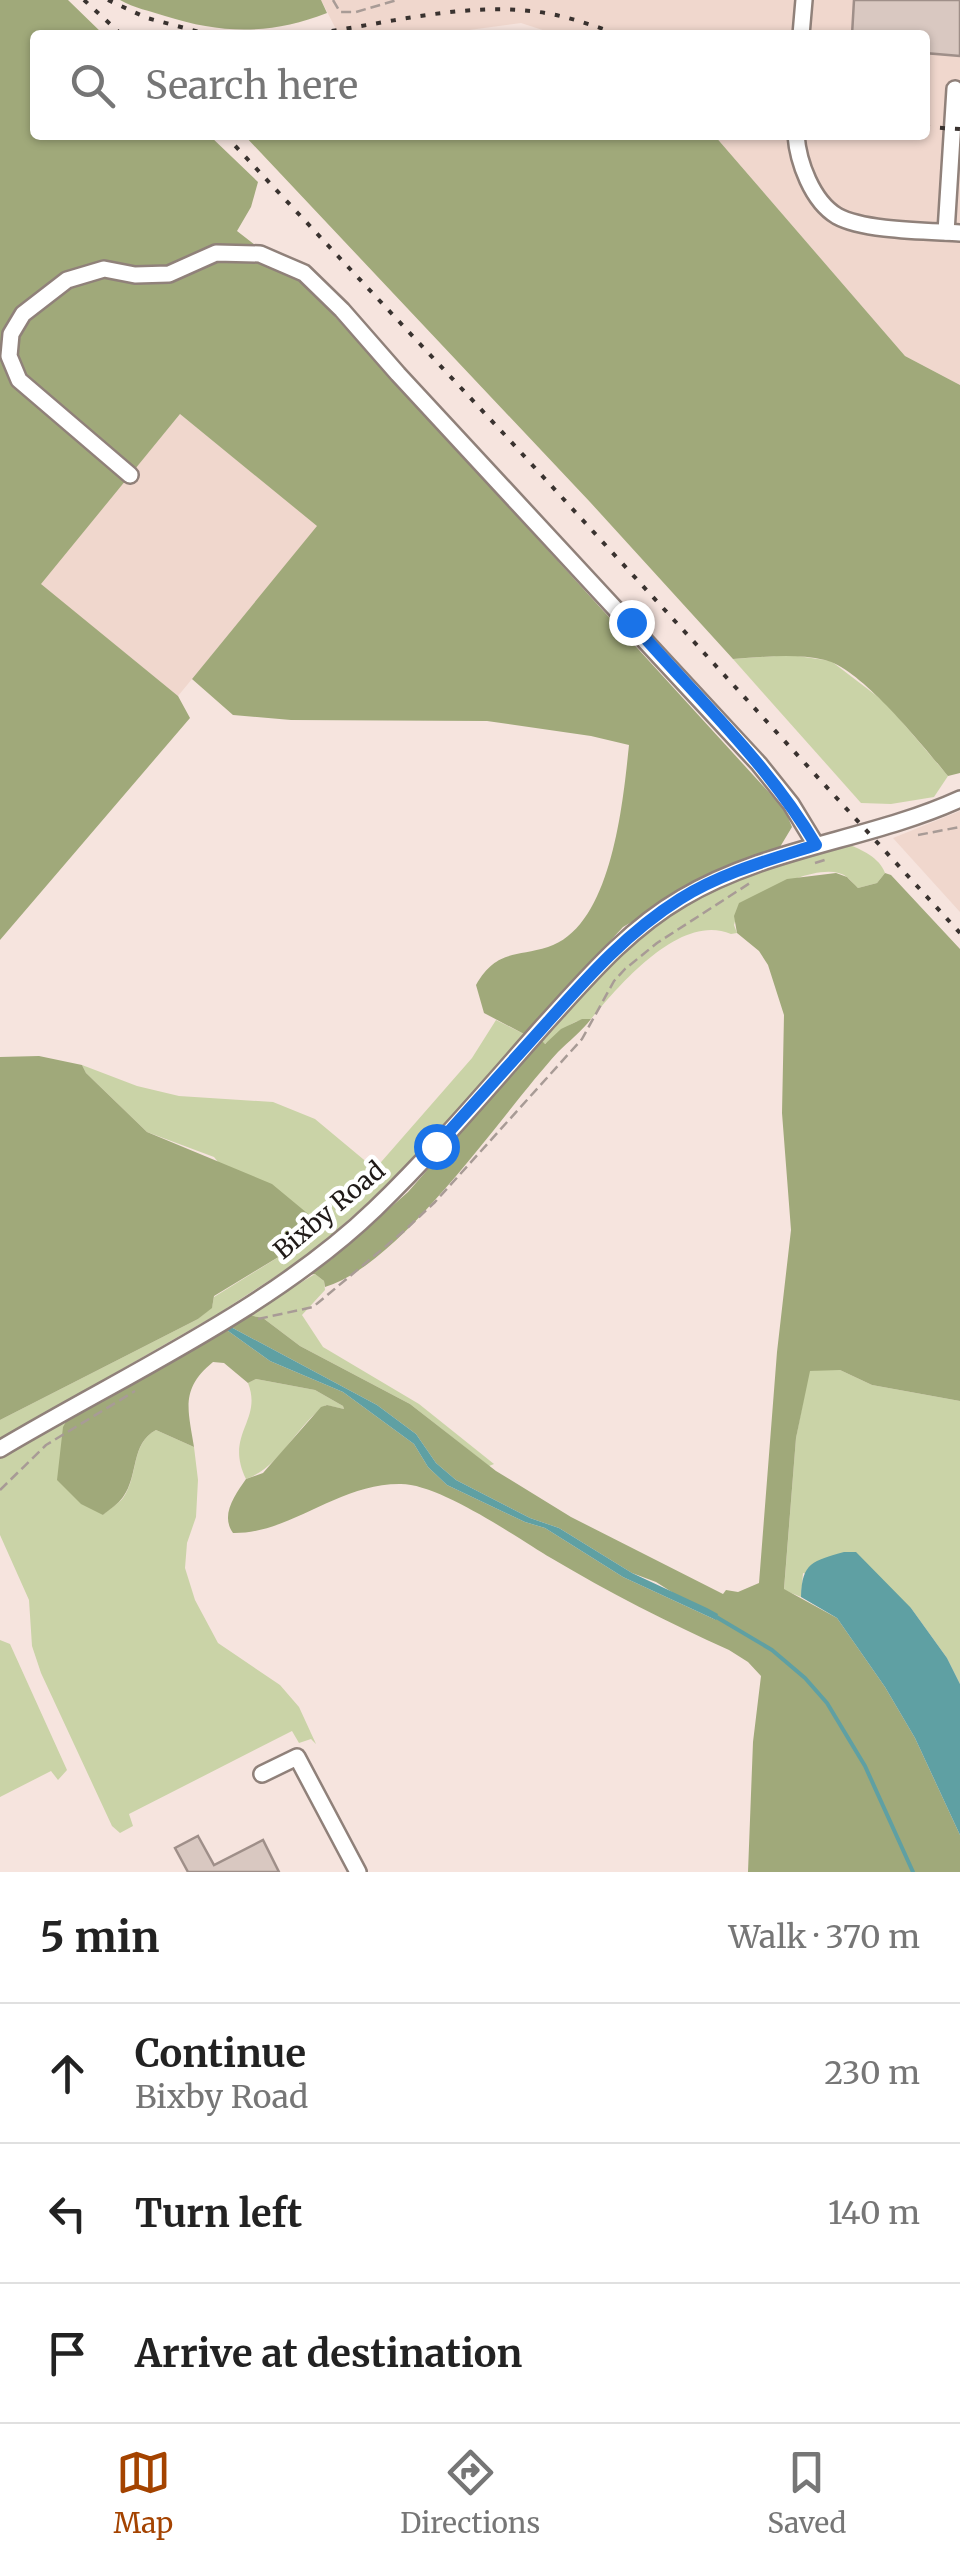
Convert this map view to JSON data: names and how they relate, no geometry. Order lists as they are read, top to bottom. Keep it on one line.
{"streets":{"street":["Bixby Road"]},"page":{"search":"Search here","heading":["5 min","Walk · 370 m"],"list":[["Continue","Bixby Road","230 m"],["Turn left","140 m"],"Arrive at destination"],"nav":["Map","Directions","Saved"]}}
